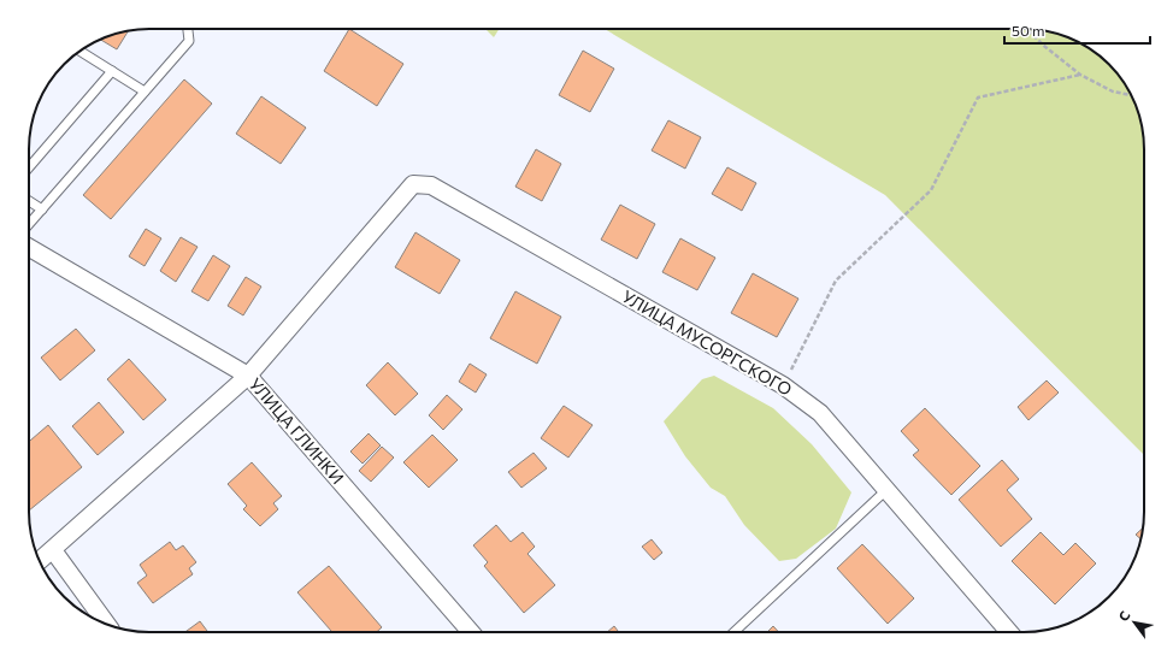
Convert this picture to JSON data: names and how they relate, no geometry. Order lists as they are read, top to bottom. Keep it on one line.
{"streets":{"street":["УЛИЦА МУСОРГСКОГО","УЛИЦА ГЛИНКИ"]},"crossings":[["УЛИЦА МУСОРГСКОГО","УЛИЦА ГЛИНКИ"]],"scale_bar":"50 m","north":"top left"}
